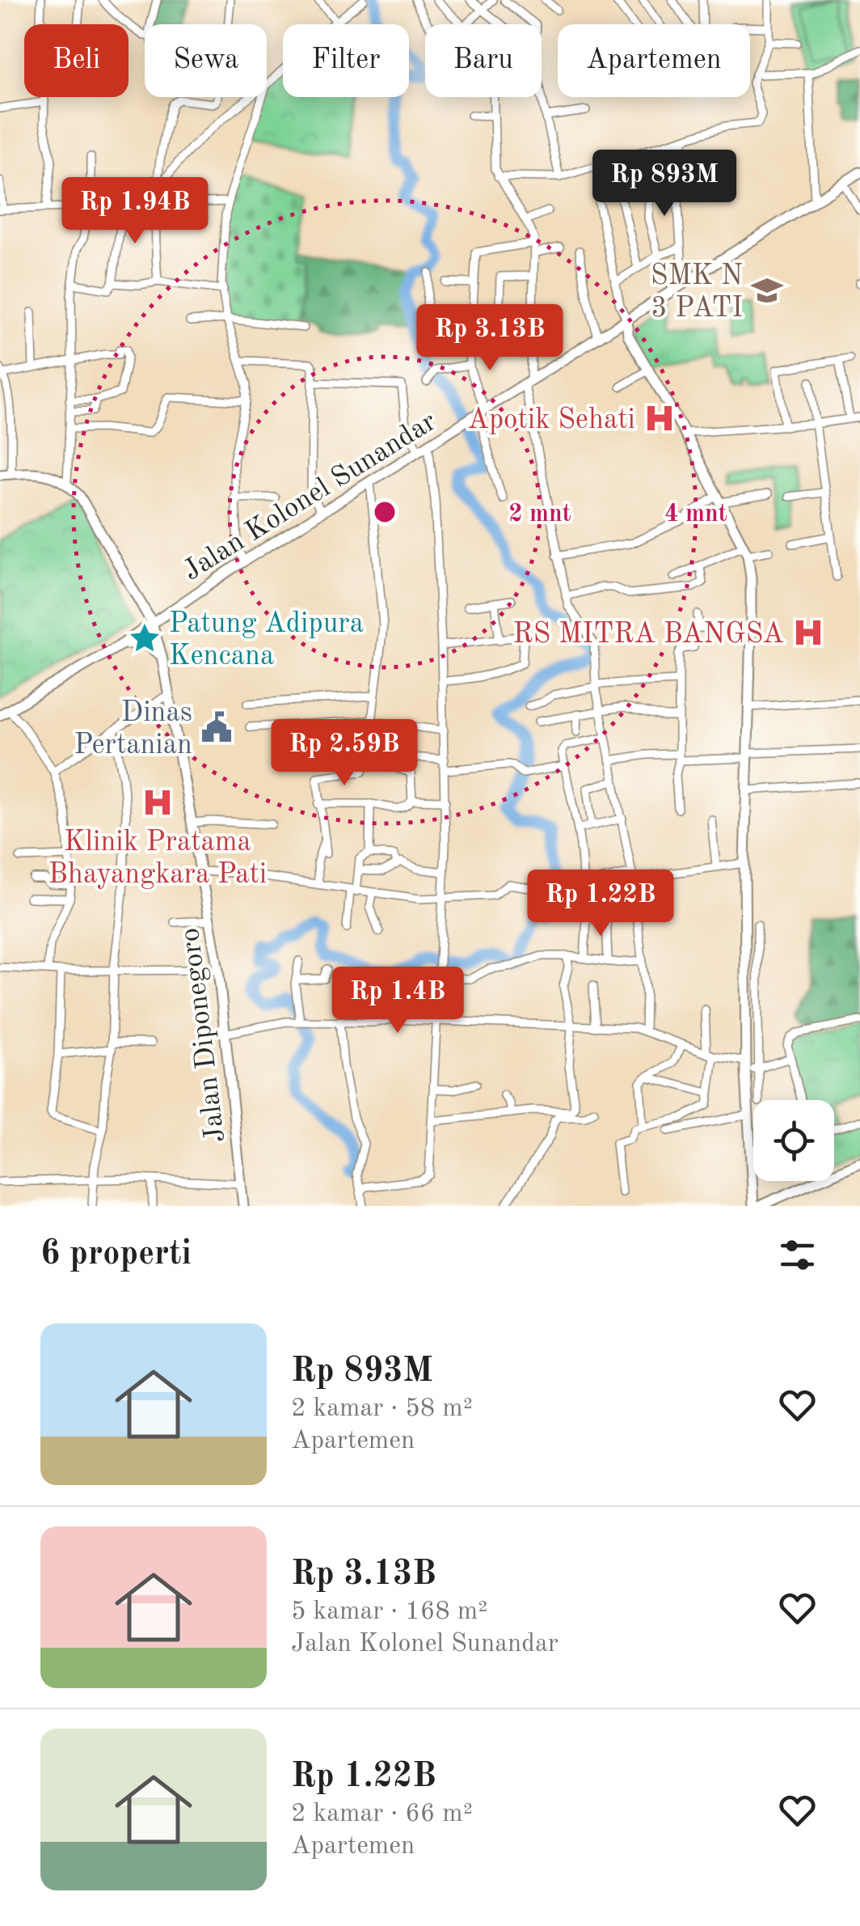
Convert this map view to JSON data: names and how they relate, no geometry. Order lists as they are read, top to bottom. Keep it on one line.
{"streets":{"main road":["Jalan Kolonel Sunandar","Jalan Diponegoro"]},"crossings":[["Jalan Kolonel Sunandar","Jalan Diponegoro"]],"places":{"school or university":["SMK N 3 PATI"],"hospital":["Apotik Sehati","RS MITRA BANGSA","Klinik Pratama Bhayangkara Pati"],"place":["Patung Adipura Kencana"],"public building":["Dinas Pertanian"]},"page":{"chip":["Beli","Sewa","Filter","Baru","Apartemen"],"price":["Rp 893M","Rp 1.94B","Rp 3.13B","Rp 2.59B","Rp 1.22B","Rp 1.4B"],"heading":"6 properti","list":[{"name":"Rp 893M","note":"2 kamar · 58 m² · Apartemen"},{"name":"Rp 3.13B","note":"5 kamar · 168 m² · Jalan Kolonel Sunandar"},{"name":"Rp 1.22B","note":"2 kamar · 66 m² · Apartemen"}]},"rings":["2 mnt","4 mnt"]}
